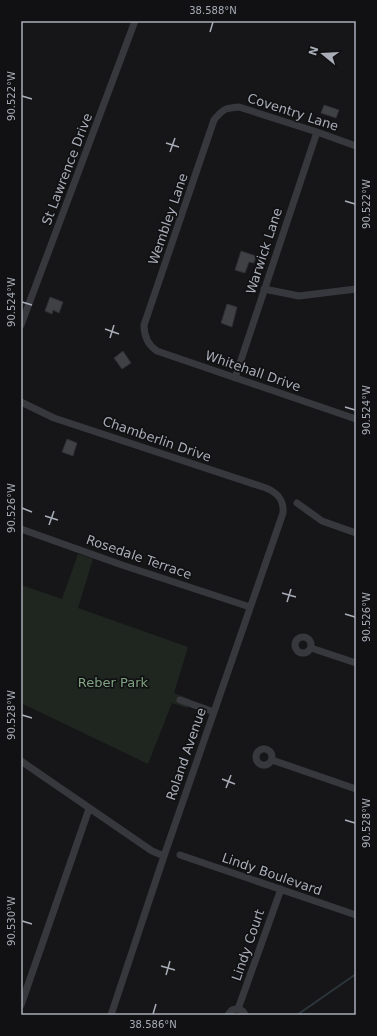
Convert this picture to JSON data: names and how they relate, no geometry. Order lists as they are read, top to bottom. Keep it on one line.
{"streets":{"street":["Coventry Lane","St Lawrence Drive","Wembley Lane","Warwick Lane","Whitehall Drive","Chamberlin Drive","Rosedale Terrace","Roland Avenue","Lindy Boulevard","Lindy Court"]},"crossings":[["Coventry Lane","Wembley Lane"],["Coventry Lane","Warwick Lane"],["Wembley Lane","Whitehall Drive"],["Warwick Lane","Whitehall Drive"],["Chamberlin Drive","Roland Avenue"],["Rosedale Terrace","Roland Avenue"],["Lindy Boulevard","Lindy Court"]],"parks":["Reber Park"],"north":"left","coordinates":["38.588°N","90.522°W","90.524°W","90.526°W","90.528°W","90.530°W","38.586°N"]}
